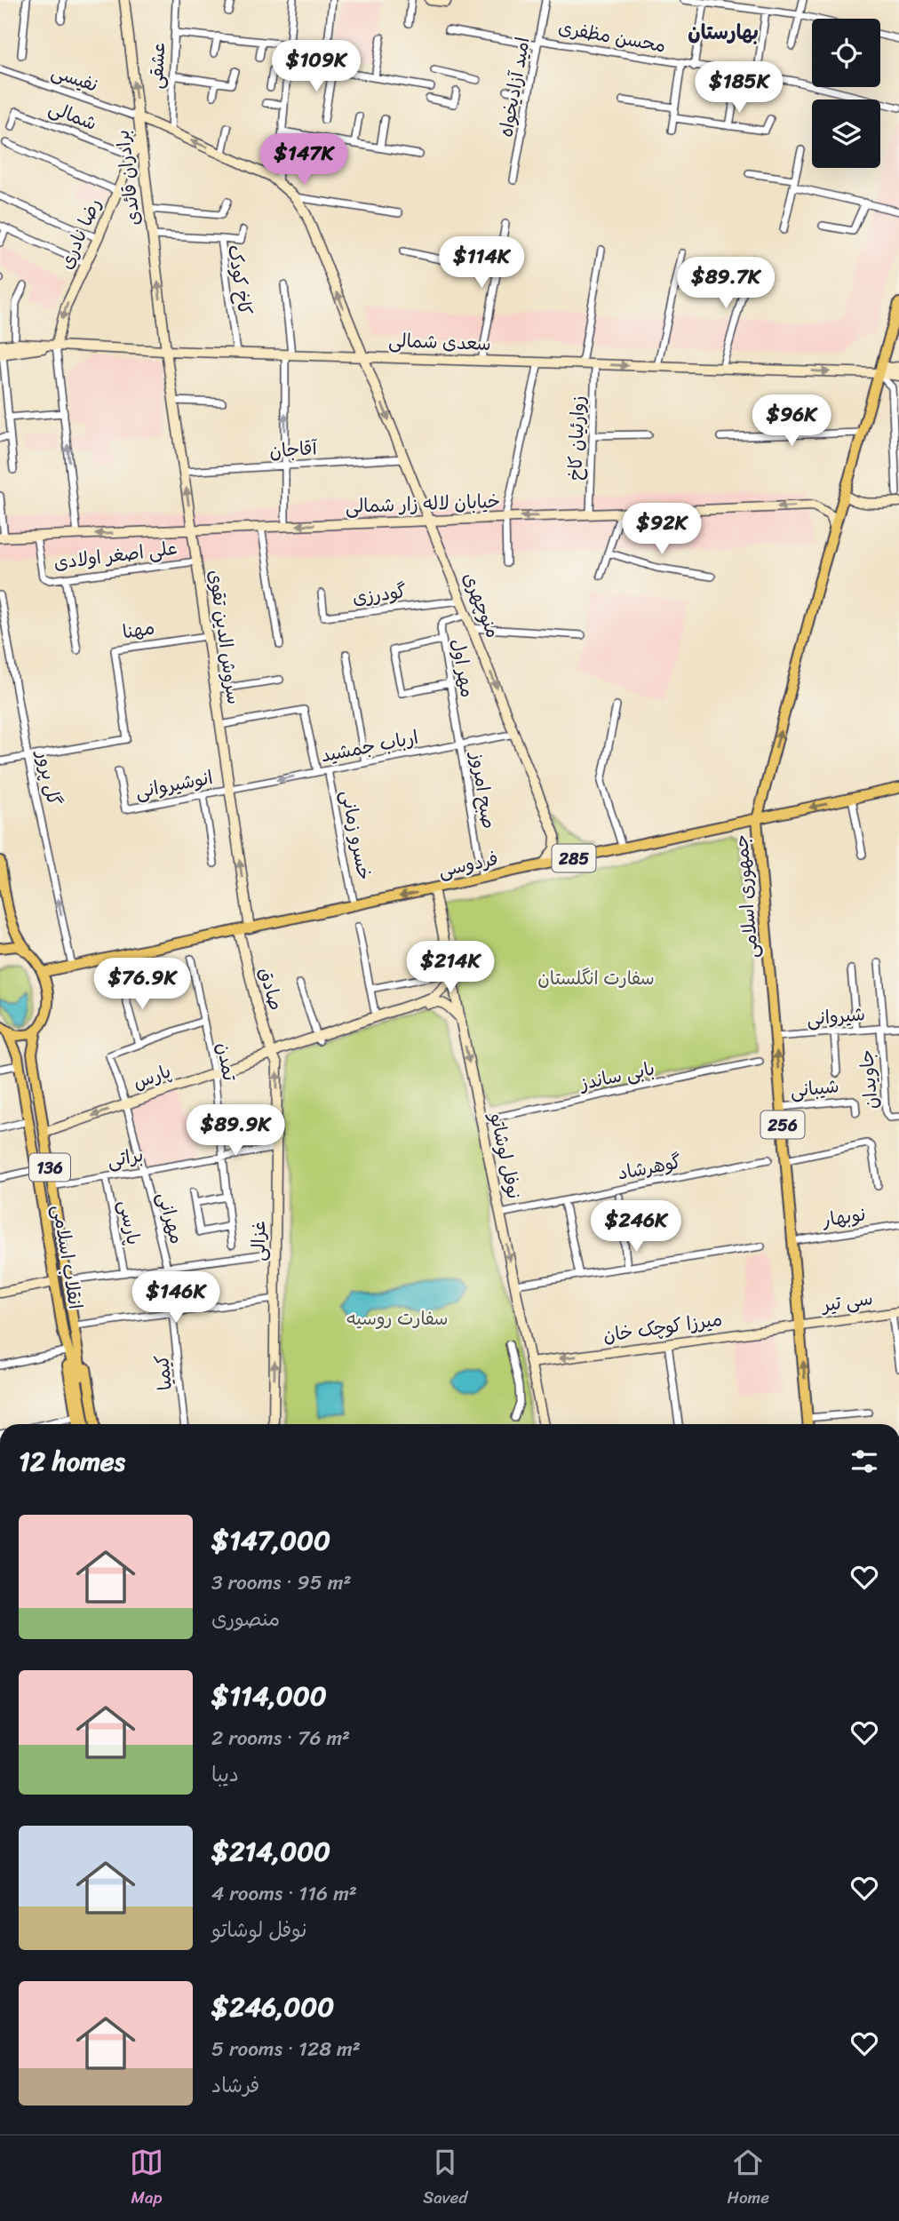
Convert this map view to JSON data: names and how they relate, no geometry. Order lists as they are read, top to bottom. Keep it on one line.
{"streets":{"main road":["برادران قائدی","رضا نادری","سعدی شمالی","خیابان لاله زار شمالی","منوچهری","سروش الدین تقوی","285","فردوسی","جمهوری اسلامی","صادق","پارس","256","نوفل لوشاتو","136","غزالی","انقلاب اسلامی","سی تیر","میرزا کوچک خان"],"street":["محسن مظفری","عشقی","نفیسی","امید آزادیخواه","شمالی","کاخ کودک","زوارئیان کاخ","آقاجان","علی اصغر اولادی","گودرزی","مهنا","مهر اول","ارباب جمشید","گل پرور","انوشیروانی","صبح امروز","خسرو زمانی","شیروانی","تمدن","بابی ساندز","جاویدان","شیبانی","براتی","گوهرشاد","نوبهار","مهرانی","پارسی","کیمیا"]},"crossings":[["محسن مظفری","امید آزادیخواه"],["عشقی","منوچهری"],["نفیسی","برادران قائدی"],["نفیسی","منوچهری"],["شمالی","رضا نادری"],["برادران قائدی","رضا نادری"],["برادران قائدی","کاخ کودک"],["برادران قائدی","سعدی شمالی"],["برادران قائدی","منوچهری"],["برادران قائدی","سروش الدین تقوی"],["رضا نادری","سعدی شمالی"],["کاخ کودک","سعدی شمالی"],["سعدی شمالی","زوارئیان کاخ"],["سعدی شمالی","منوچهری"],["سعدی شمالی","سروش الدین تقوی"],["سعدی شمالی","جمهوری اسلامی"],["زوارئیان کاخ","خیابان لاله زار شمالی"],["آقاجان","منوچهری"],["آقاجان","سروش الدین تقوی"],["خیابان لاله زار شمالی","علی اصغر اولادی"],["خیابان لاله زار شمالی","منوچهری"],["خیابان لاله زار شمالی","سروش الدین تقوی"],["خیابان لاله زار شمالی","جمهوری اسلامی"],["علی اصغر اولادی","سروش الدین تقوی"],["گودرزی","منوچهری"],["منوچهری","مهر اول"],["منوچهری","ارباب جمشید"],["منوچهری","فردوسی"],["مهنا","سروش الدین تقوی"],["مهنا","گل پرور"],["سروش الدین تقوی","ارباب جمشید"],["سروش الدین تقوی","انوشیروانی"],["سروش الدین تقوی","فردوسی"],["سروش الدین تقوی","صادق"],["مهر اول","ارباب جمشید"],["مهر اول","صبح امروز"],["ارباب جمشید","انوشیروانی"],["ارباب جمشید","صبح امروز"],["ارباب جمشید","خسرو زمانی"],["گل پرور","فردوسی"],["صبح امروز","فردوسی"],["خسرو زمانی","فردوسی"],["فردوسی","جمهوری اسلامی"],["فردوسی","صادق"],["فردوسی","نوفل لوشاتو"],["فردوسی","انقلاب اسلامی"],["جمهوری اسلامی","شیروانی"],["جمهوری اسلامی","شیبانی"],["جمهوری اسلامی","نوبهار"],["جمهوری اسلامی","سی تیر"],["جمهوری اسلامی","میرزا کوچک خان"],["صادق","پارس"],["صادق","غزالی"],["شیروانی","جاویدان"],["تمدن","پارس"],["تمدن","براتی"],["بابی ساندز","نوفل لوشاتو"],["پارس","نوفل لوشاتو"],["پارس","مهرانی"],["پارس","غزالی"],["پارس","انقلاب اسلامی"],["نوفل لوشاتو","گوهرشاد"],["نوفل لوشاتو","میرزا کوچک خان"],["براتی","مهرانی"],["براتی","پارسی"],["براتی","غزالی"],["براتی","انقلاب اسلامی"],["136","انقلاب اسلامی"],["سی تیر","میرزا کوچک خان"]],"one_way":["برادران قائدی","رضا نادری","خیابان لاله زار شمالی","گل پرور","جمهوری اسلامی","غزالی","میرزا کوچک خان"],"districts":["بهارستان"],"parks":["سفارت انگلستان","سفارت روسیه"],"page":{"price":["$109K","$185K","$147K","$114K","$89.7K","$96K","$92K","$214K","$76.9K","$89.9K","$246K","$146K"],"heading":"12 homes","list":[{"name":"$147,000","note":"3 rooms · 95 m² · منصوری"},{"name":"$114,000","note":"2 rooms · 76 m² · دیبا"},{"name":"$214,000","note":"4 rooms · 116 m² · نوفل لوشاتو"},{"name":"$246,000","note":"5 rooms · 128 m² · فرشاد"}],"tabs":["Map","Saved","Home"]}}
